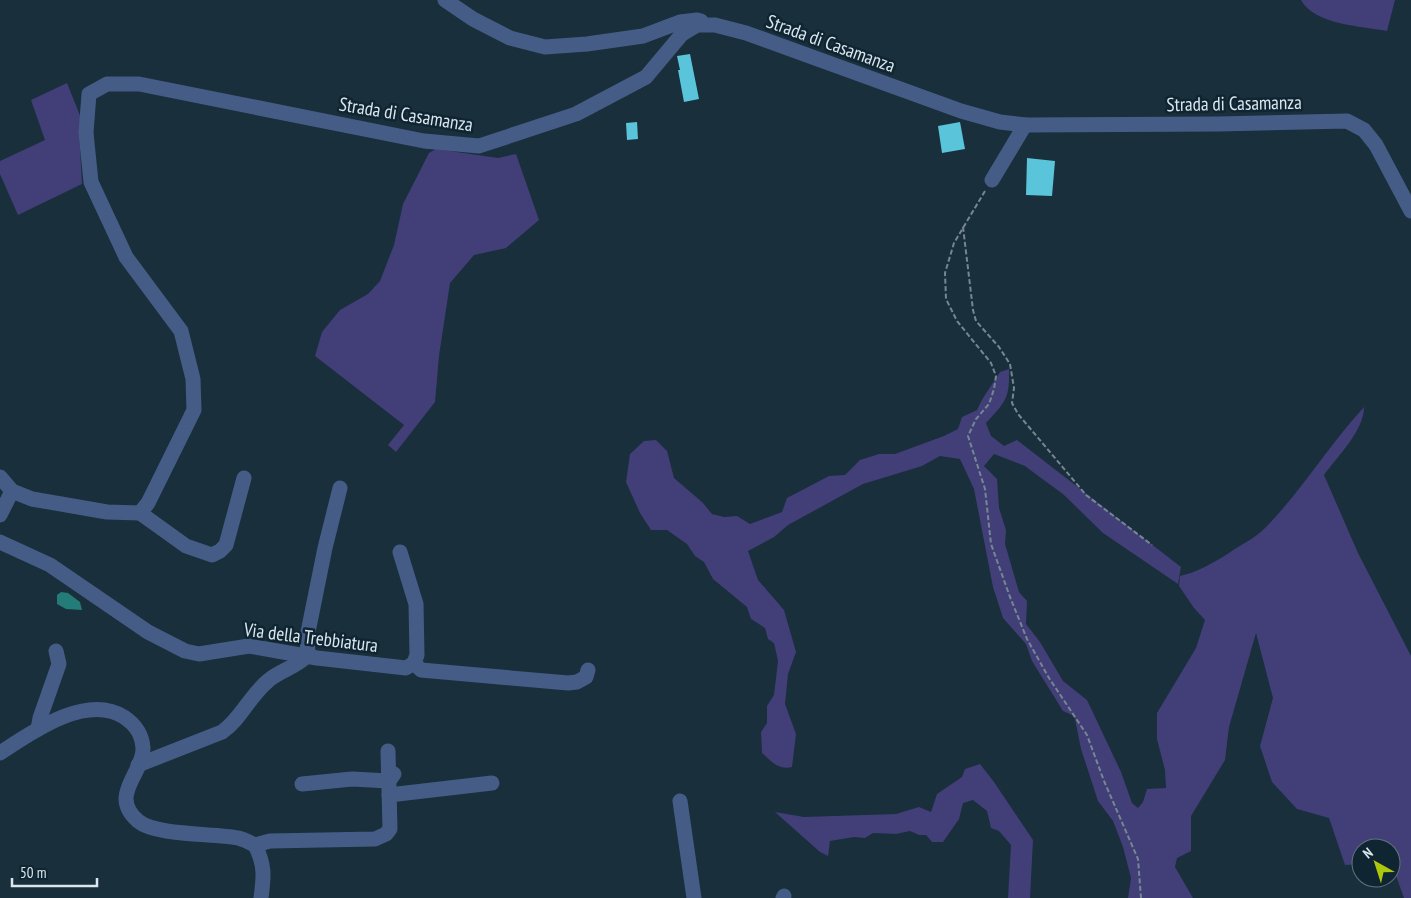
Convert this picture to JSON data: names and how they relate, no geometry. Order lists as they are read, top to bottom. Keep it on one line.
{"streets":{"street":["Strada di Casamanza","Via della Trebbiatura"]},"scale_bar":"50 m","north":"top left"}
